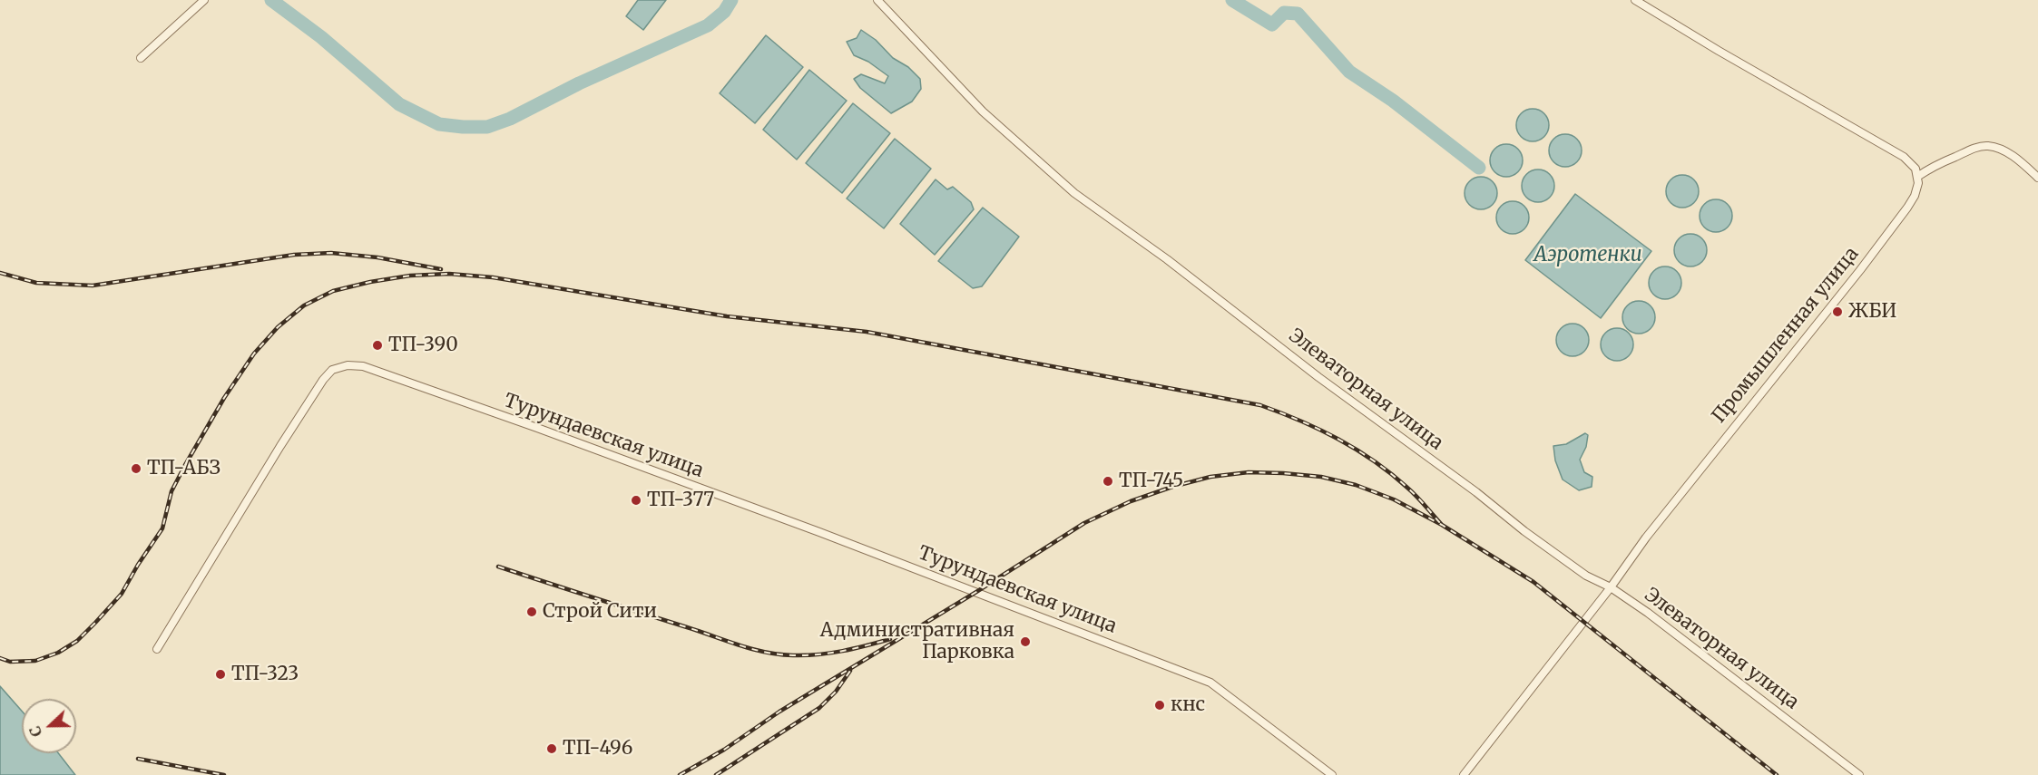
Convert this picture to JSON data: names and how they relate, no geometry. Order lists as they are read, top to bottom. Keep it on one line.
{"streets":{"street":["Промышленная улица","Элеваторная улица","Турундаевская улица"]},"crossings":[["Промышленная улица","Элеваторная улица"]],"water":["Аэротенки"],"places":["ЖБИ","ТП-390","ТП-АБЗ","ТП-745","ТП-377","Строй Сити","Административная Парковка","ТП-323","кнс","ТП-496"],"north":"left"}
